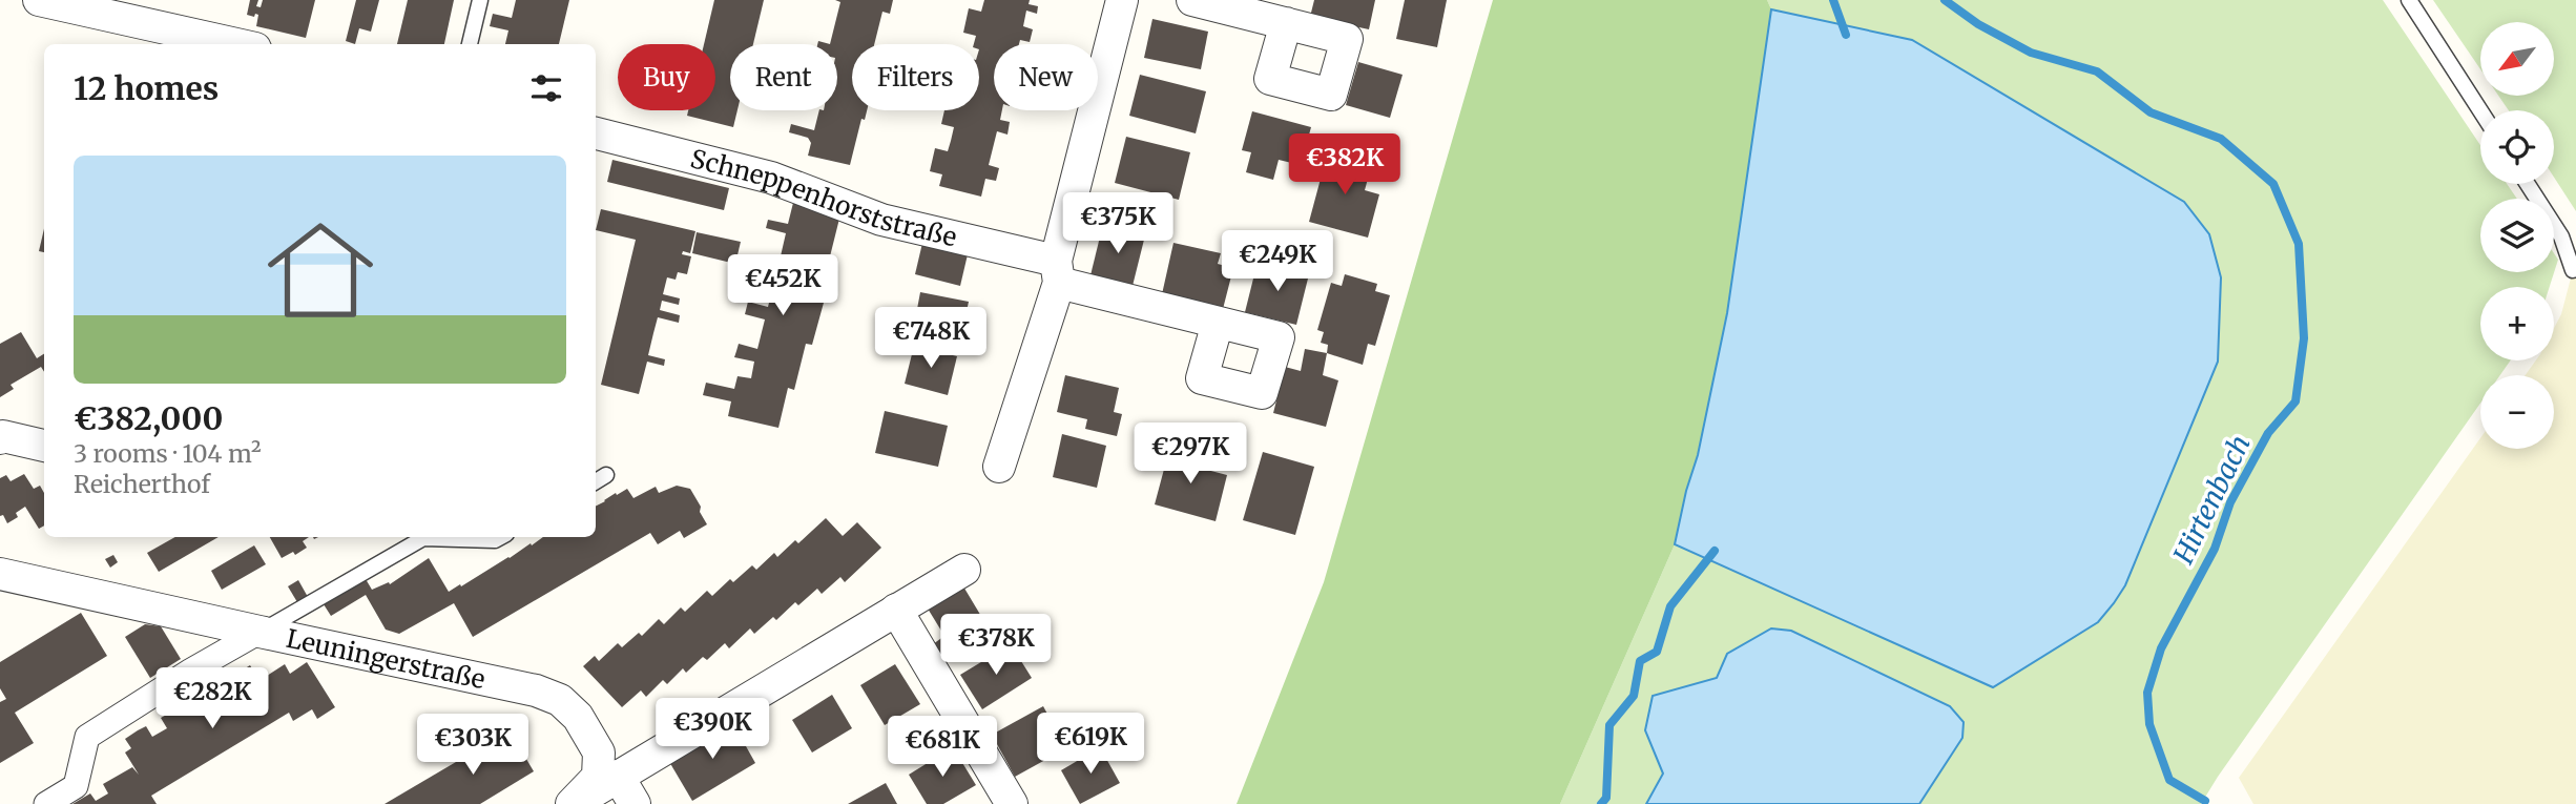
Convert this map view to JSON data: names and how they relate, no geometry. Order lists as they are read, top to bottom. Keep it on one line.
{"streets":{"street":["Schneppenhorststraße","Leuningerstraße"]},"water":["Hirtenbach"],"north":"bottom left","page":{"map_buttons":["+","−"],"chip":["Buy","Rent","Filters","New"],"heading":"12 homes","list":[{"name":"€382,000","note":"3 rooms · 104 m² · Reicherthof"}],"price":["€382K","€375K","€249K","€452K","€748K","€297K","€378K","€282K","€390K","€619K","€303K","€681K"]}}
